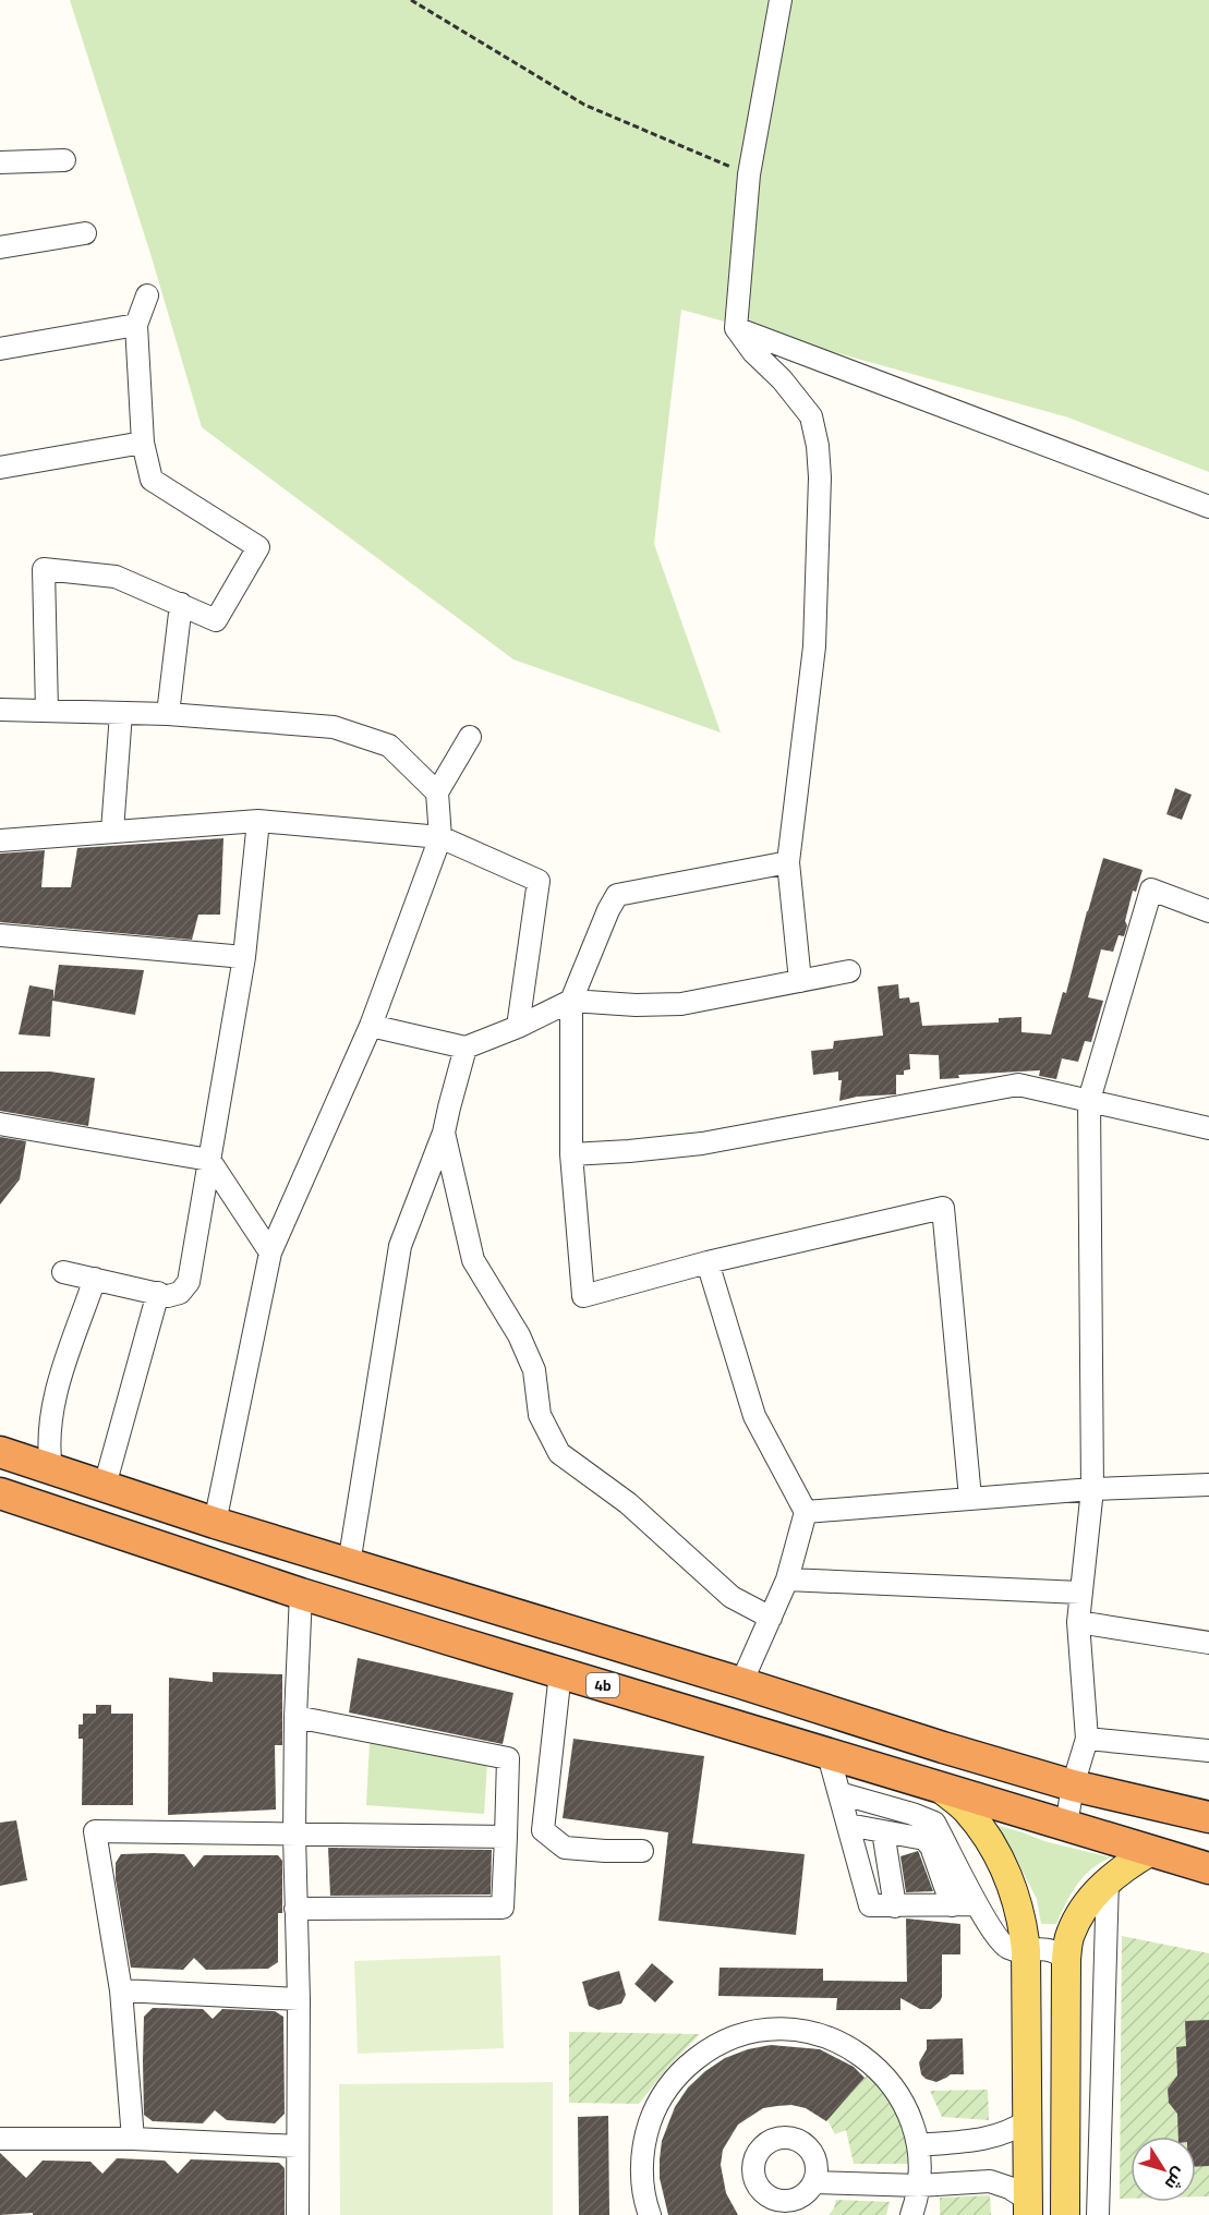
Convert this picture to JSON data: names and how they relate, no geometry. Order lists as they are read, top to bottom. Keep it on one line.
{"streets":{"highway":["4b"]},"north":"bottom right"}
